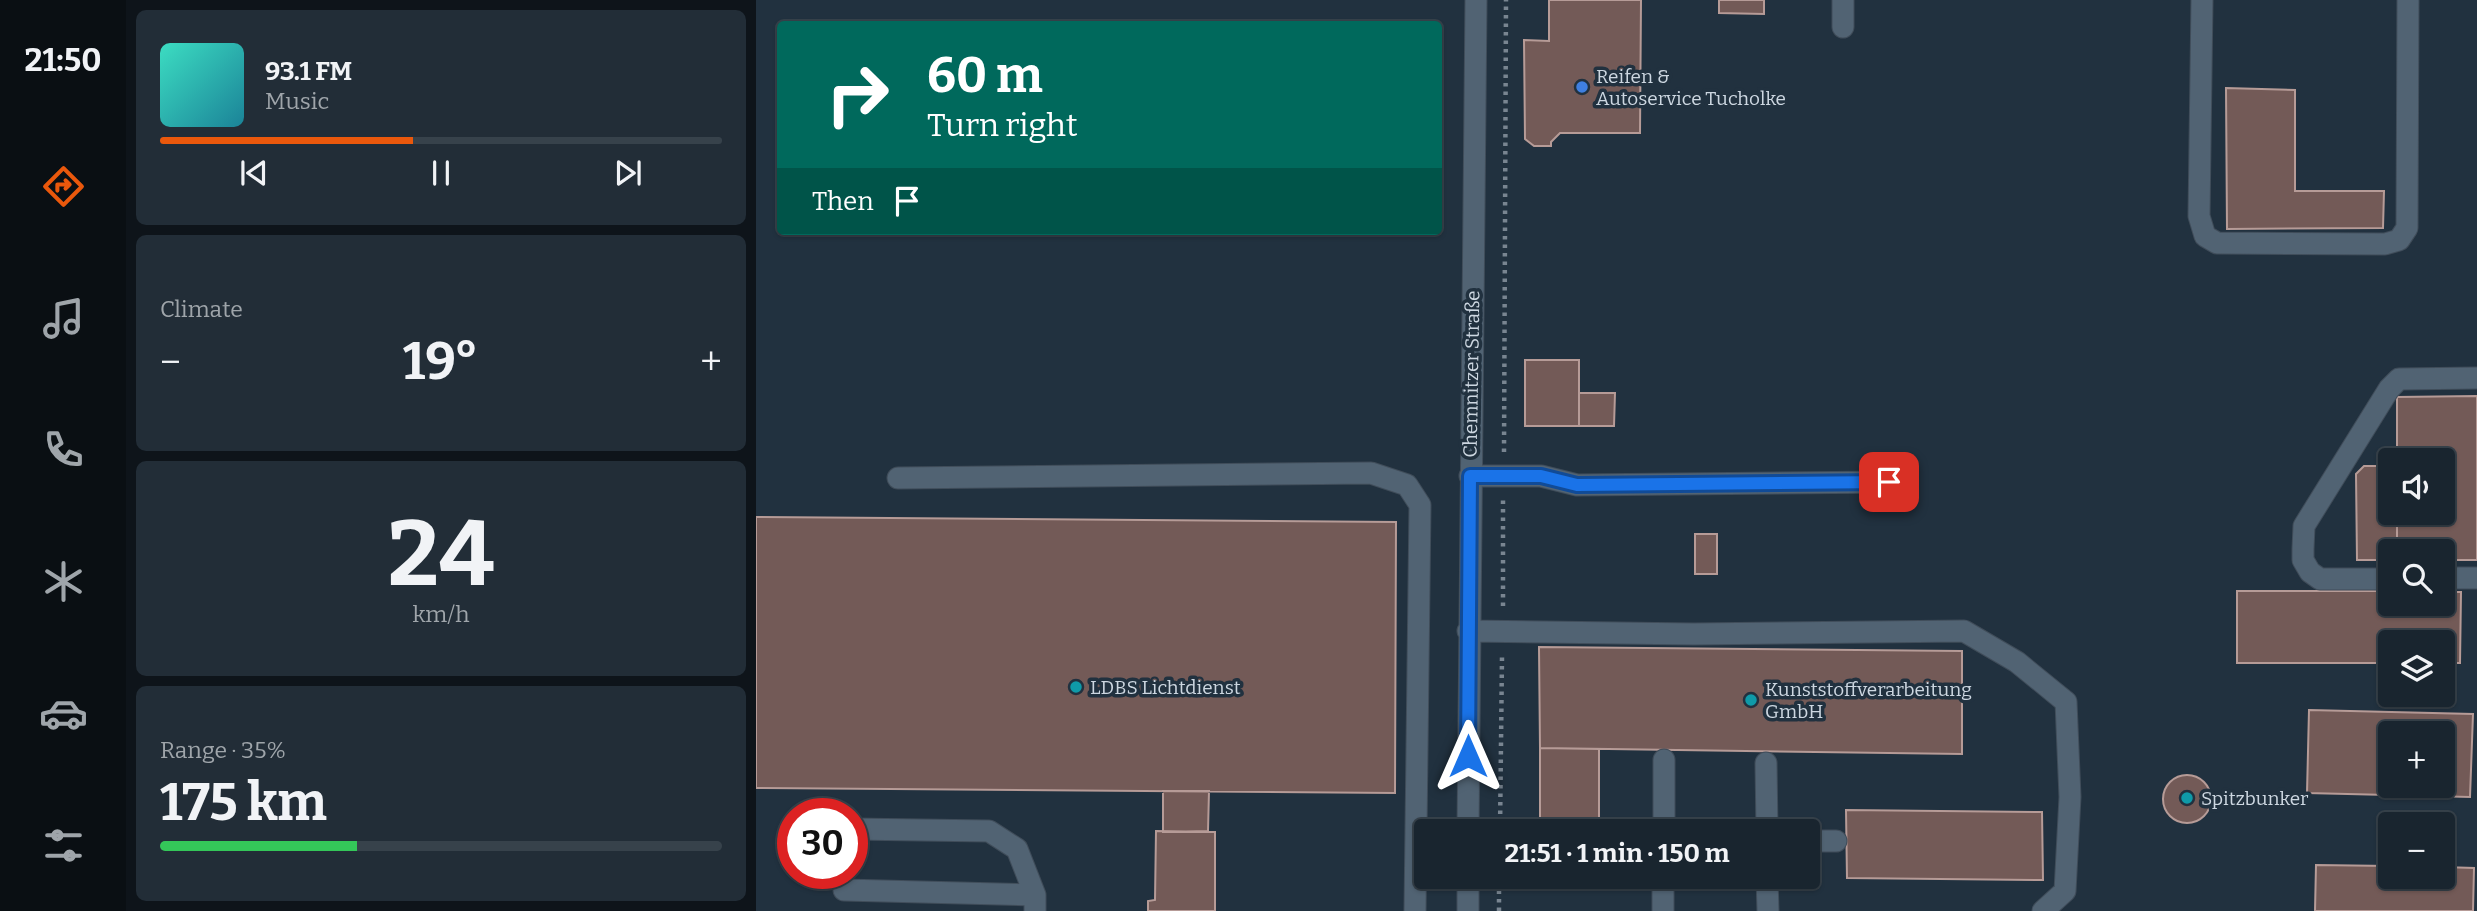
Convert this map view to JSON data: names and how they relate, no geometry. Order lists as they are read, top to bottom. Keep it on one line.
{"streets":{"street":["Chemnitzer Straße"]},"places":["Reifen & Autoservice Tucholke","LDBS Lichtdienst","Kunststoffverarbeitung GmbH","Spitzbunker"],"page":{"tabs":"21:50","turn":["60 m","Turn right"],"song":["93.1 FM","Music"],"then":"Then","tile":["Climate",["24","km/h"],["Range · 35%","175 km"]],"heat":["−","19°","+"],"map_buttons":["+","−"],"limit":"30","trip":"21:51 · 1 min · 150 m"}}
